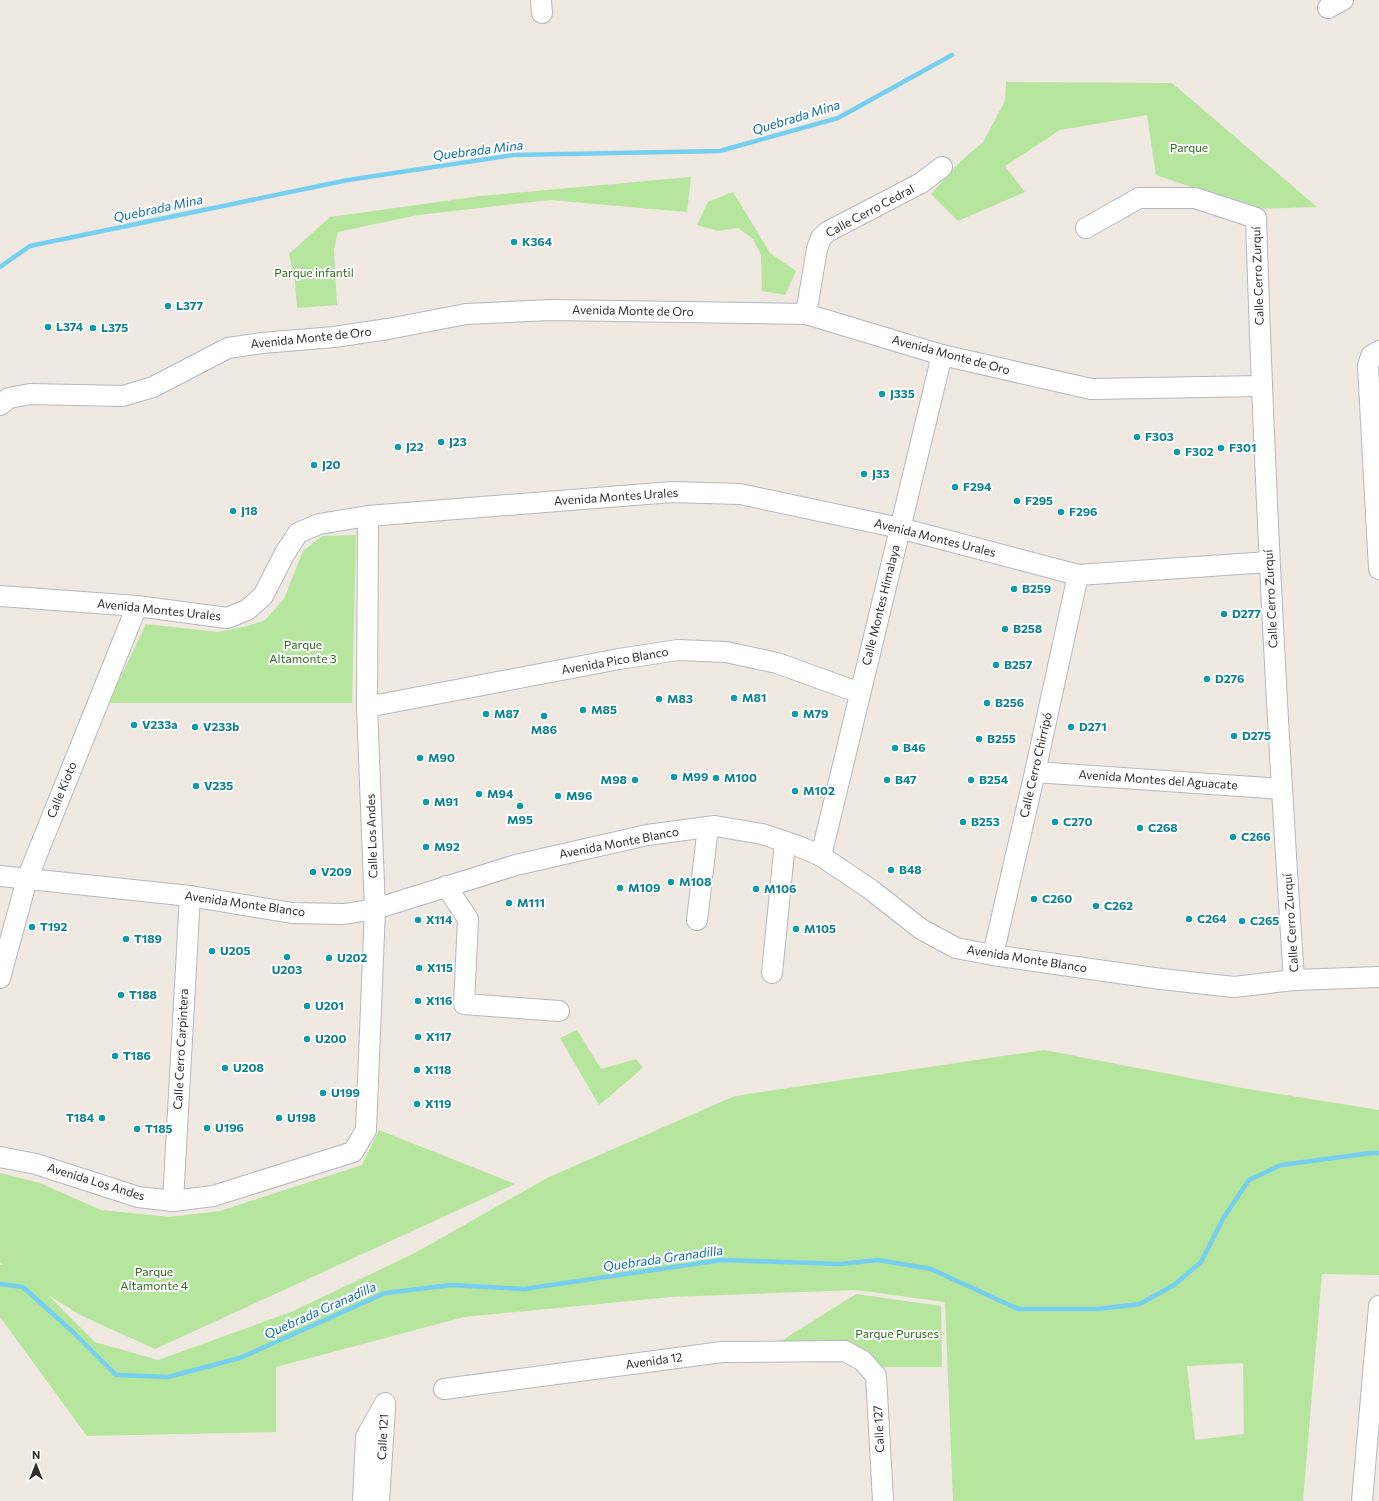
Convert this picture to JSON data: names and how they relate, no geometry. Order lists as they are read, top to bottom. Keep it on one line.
{"streets":{"street":["Calle Cerro Cedral","Calle Cerro Zurquí","Avenida Monte de Oro","Avenida Montes Urales","Calle Montes Himalaya","Avenida Pico Blanco","Calle Cerro Chirripó","Avenida Montes del Aguacate","Calle Kioto","Calle Los Andes","Avenida Monte Blanco","Calle Cerro Carpintera","Avenida Los Andes","Avenida 12","Calle 127","Calle 121"]},"crossings":[["Calle Cerro Cedral","Avenida Monte de Oro"],["Calle Cerro Zurquí","Avenida Monte de Oro"],["Calle Cerro Zurquí","Avenida Montes Urales"],["Calle Cerro Zurquí","Avenida Montes del Aguacate"],["Calle Cerro Zurquí","Avenida Monte Blanco"],["Avenida Monte de Oro","Calle Montes Himalaya"],["Avenida Montes Urales","Calle Montes Himalaya"],["Avenida Montes Urales","Calle Cerro Chirripó"],["Avenida Montes Urales","Calle Kioto"],["Avenida Montes Urales","Calle Los Andes"],["Calle Montes Himalaya","Avenida Pico Blanco"],["Calle Montes Himalaya","Avenida Monte Blanco"],["Avenida Pico Blanco","Calle Los Andes"],["Calle Cerro Chirripó","Avenida Montes del Aguacate"],["Calle Cerro Chirripó","Avenida Monte Blanco"],["Calle Kioto","Avenida Monte Blanco"],["Calle Los Andes","Avenida Monte Blanco"],["Calle Los Andes","Avenida Los Andes"],["Avenida Monte Blanco","Calle Cerro Carpintera"],["Calle Cerro Carpintera","Avenida Los Andes"],["Avenida 12","Calle 127"]],"water":["Quebrada Mina","Quebrada Granadilla"],"parks":["Parque","Parque infantil","Parque Altamonte 3","Parque Altamonte 4","Parque Puruses"],"places":["K364","L377","L374","L375","J335","F303","J23","J22","F301","F302","J20","J33","F294","F295","J18","F296","B259","D277","B258","B257","D276","M81","M83","B256","M85","M87","M79","M86","V233a","V233b","D271","D275","B255","B46","M90","M99","M100","M98","B47","B254","V235","M102","M94","M96","M91","M95","B253","C270","C268","C266","M92","B48","V209","M108","M109","M106","C260","M111","C262","C264","X114","C265","T192","M105","T189","U205","U203","U202","X115","T188","X116","U201","X117","U200","T186","U208","X118","U199","X119","T184","U198","U196","T185"],"north":"top"}
